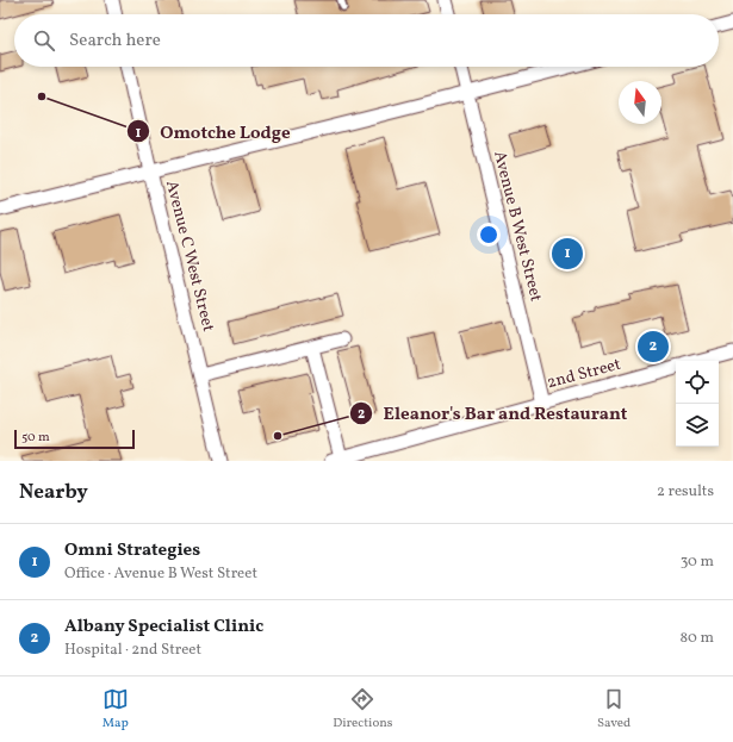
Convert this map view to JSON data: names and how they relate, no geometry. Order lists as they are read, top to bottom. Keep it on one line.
{"streets":{"street":["Avenue B West Street","Avenue C West Street","2nd Street"]},"crossings":[["Avenue B West Street","2nd Street"]],"places":["Omotche Lodge","Eleanor's Bar and Restaurant"],"scale_bar":"50 m","north":"top","page":{"search":"Search here","pins":["1","2"],"scale":"50 m","heading":["Nearby","2 results"],"list":[{"mark":"1","name":"Omni Strategies","note":"Office · Avenue B West Street","value":"30 m"},{"mark":"2","name":"Albany Specialist Clinic","note":"Hospital · 2nd Street","value":"80 m"}],"nav":["Map","Directions","Saved"]}}
